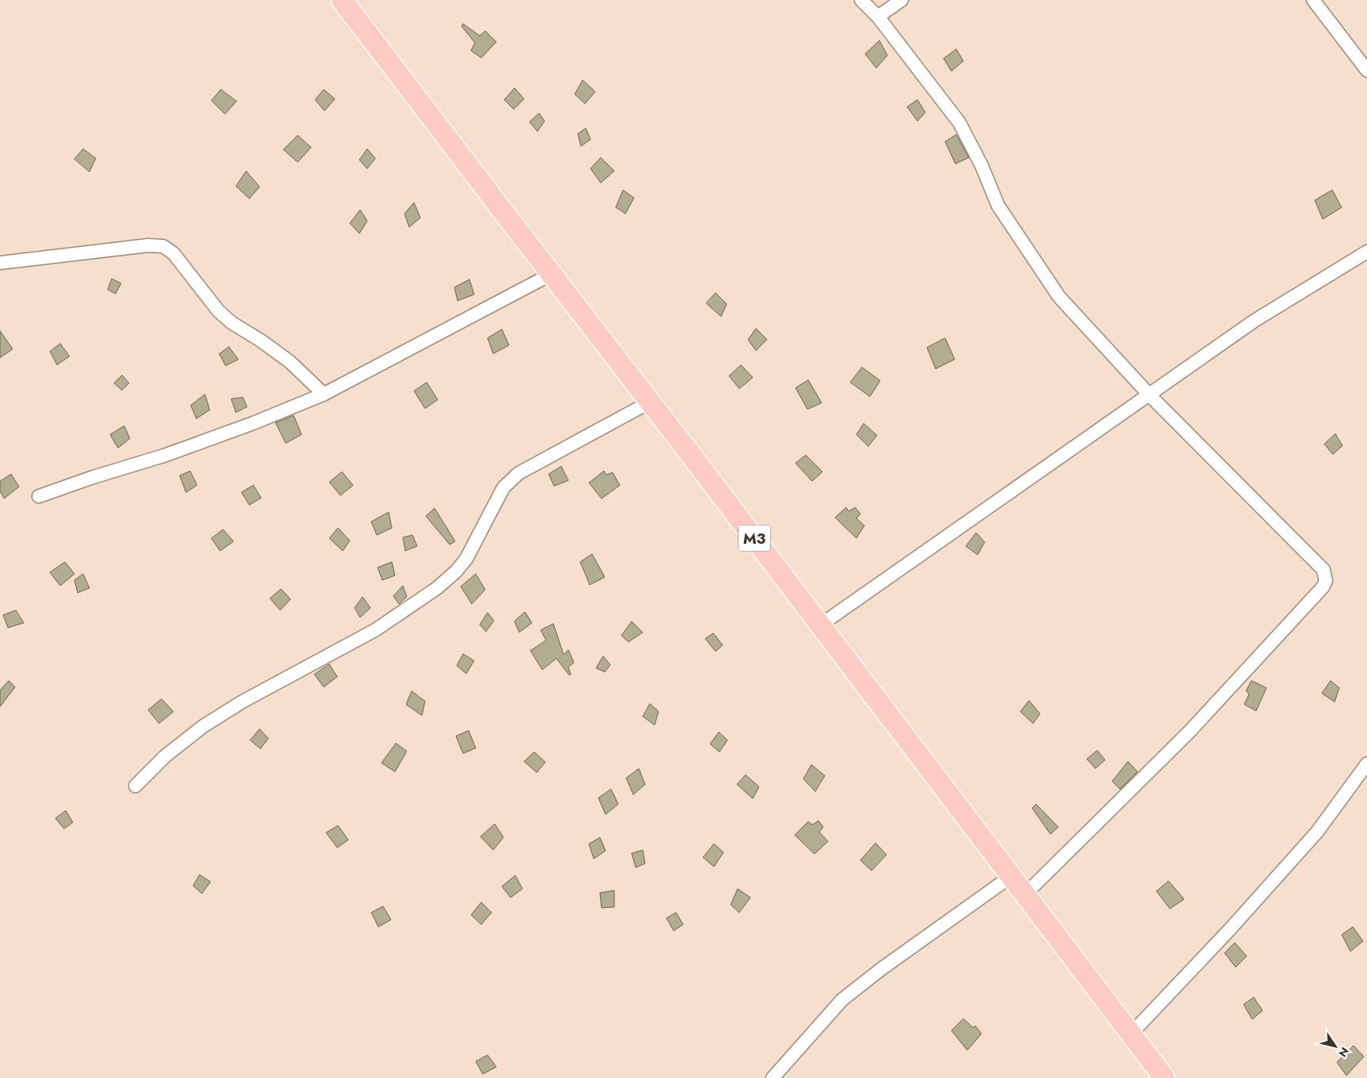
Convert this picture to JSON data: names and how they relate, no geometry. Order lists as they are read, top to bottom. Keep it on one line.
{"streets":{"main road":["M3"]},"north":"bottom right"}
